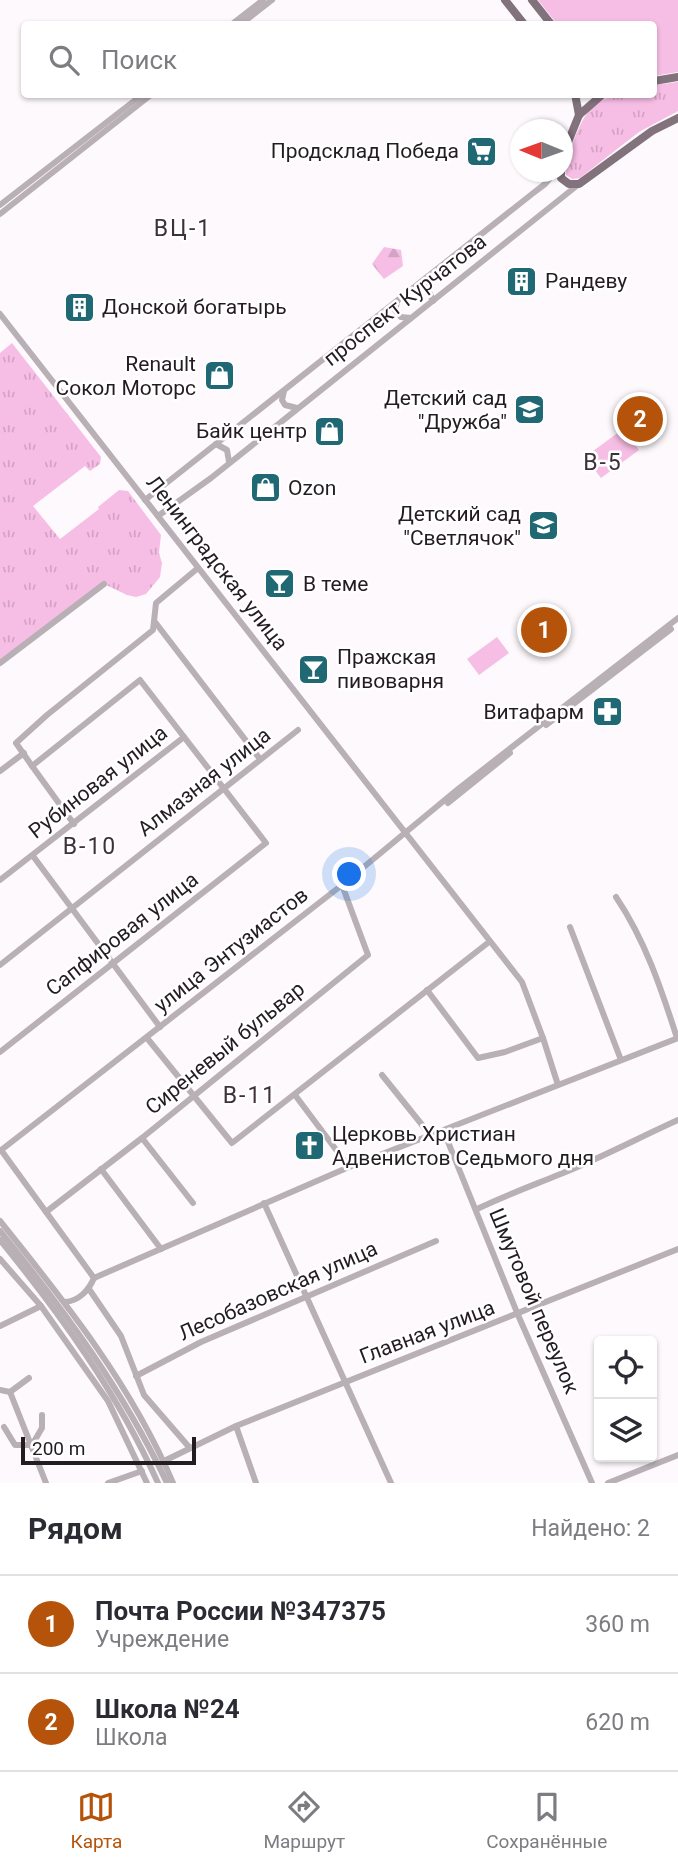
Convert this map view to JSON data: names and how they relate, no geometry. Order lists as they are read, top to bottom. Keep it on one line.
{"streets":{"main road":["проспект Курчатова"],"street":["Ленинградская улица","Рубиновая улица","Алмазная улица","Сапфировая улица","улица Энтузиастов","Сиреневый бульвар","Лесобазовская улица","Шмутовой переулок","Главная улица"]},"crossings":[["проспект Курчатова","Ленинградская улица"],["Ленинградская улица","улица Энтузиастов"],["Алмазная улица","Сапфировая улица"],["улица Энтузиастов","Сиреневый бульвар"],["Шмутовой переулок","Главная улица"]],"districts":["ВЦ-1","В-5","В-10","В-11"],"places":{"supermarket":["Продсклад Победа"],"building":["Рандеву","Донской богатырь"],"shop":["Renault Сокол Моторс","Байк центр","Ozon"],"school or university":["Детский сад \"Дружба\"","Детский сад \"Светлячок\""],"bar":["В теме","Пражская пивоварня"],"pharmacy":["Витафарм"],"church":["Церковь Христиан Адвенистов Седьмого дня"]},"scale_bar":"200 m","north":"left","page":{"search":"Поиск","pins":["2","1"],"scale":"200 m","heading":["Рядом","Найдено: 2"],"list":[{"mark":"1","name":"Почта России №347375","note":"Учреждение","value":"360 m"},{"mark":"2","name":"Школа №24","note":"Школа","value":"620 m"}],"nav":["Карта","Маршрут","Сохранённые"]}}
